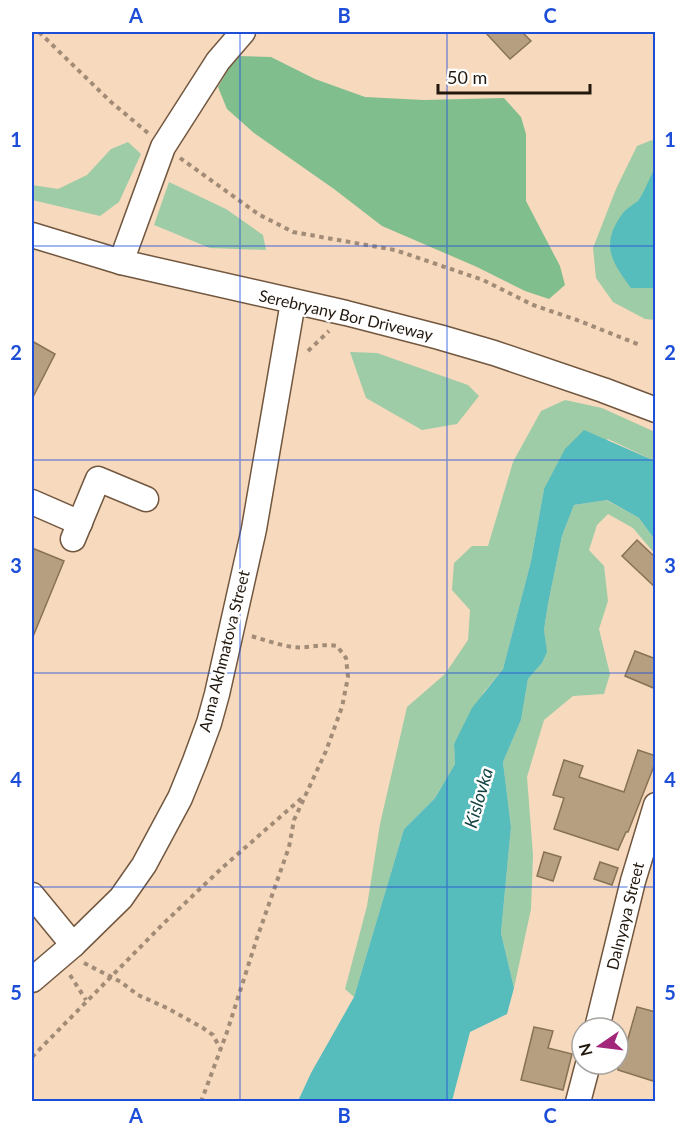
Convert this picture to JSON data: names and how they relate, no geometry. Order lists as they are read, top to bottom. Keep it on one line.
{"streets":{"street":["Serebryany Bor Driveway","Anna Akhmatova Street","Dalnyaya Street"]},"crossings":[["Serebryany Bor Driveway","Anna Akhmatova Street"]],"water":["Kislovka"],"scale_bar":"50 m","north":"left","grid":{"columns":["A","B","C"],"rows":["1","2","3","4","5"]}}
